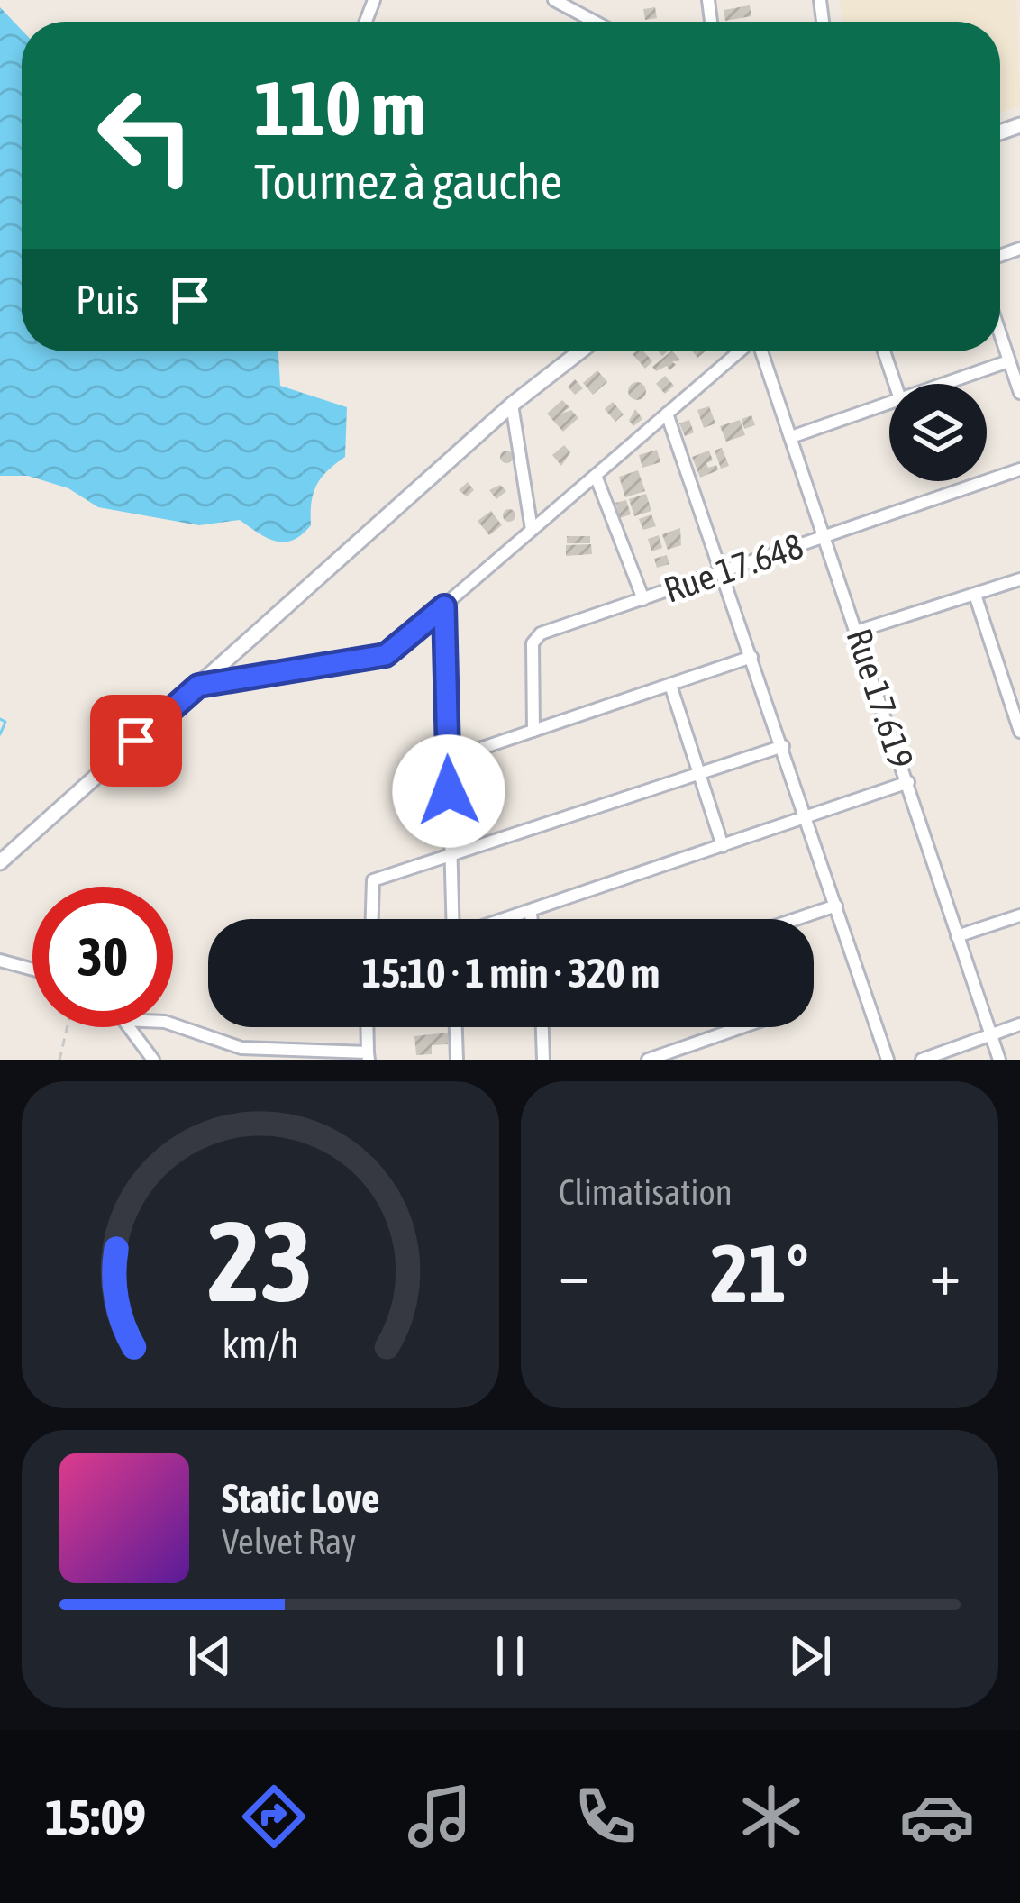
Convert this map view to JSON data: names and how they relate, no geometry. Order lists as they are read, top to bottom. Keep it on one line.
{"streets":{"street":["Rue 17.648","Rue 17.619"]},"crossings":[["Rue 17.648","Rue 17.619"]],"page":{"turn":["110 m","Tournez à gauche"],"then":"Puis","limit":"30","trip":"15:10 · 1 min · 320 m","tile":"Climatisation","heat":["−","21°","+"],"song":["Static Love","Velvet Ray"],"tabs":"15:09","gauge":["23","km/h"]}}
